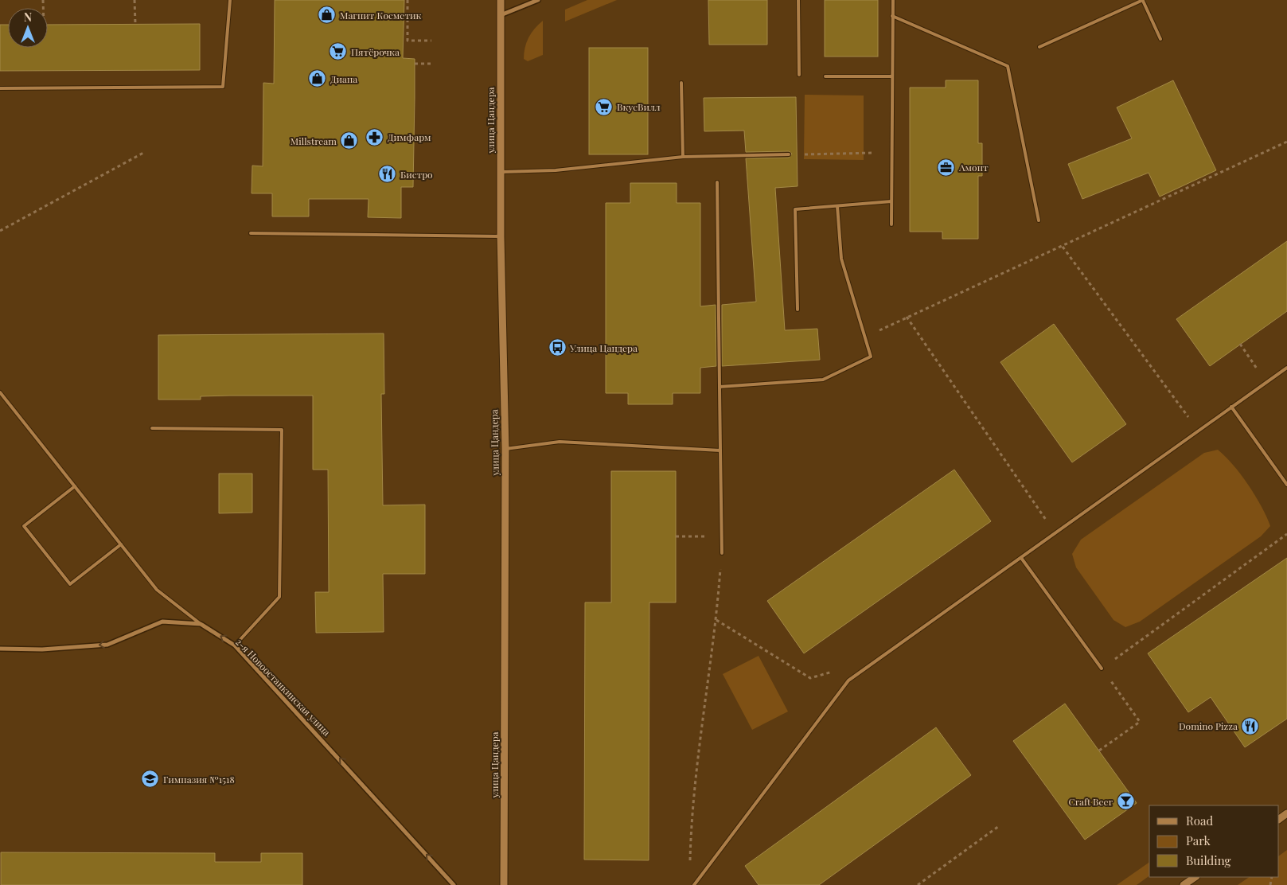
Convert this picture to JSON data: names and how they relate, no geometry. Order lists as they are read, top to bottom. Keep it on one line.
{"streets":{"street":["улица Цандера","2-я Новоостанкинская улица"]},"one_way":["2-я Новоостанкинская улица"],"places":{"shop":["Магнит Косметик","Диана","Millstream"],"supermarket":["Пятёрочка","ВкусВилл"],"pharmacy":["Димфарм"],"office":["Амонт"],"restaurant":["Бистро","Domino Pizza"],"bus stop":["Улица Цандера"],"school or university":["Гимназия №1518"],"bar":["Craft Beer"]},"legend":["Road","Park","Building"],"north":"top"}
